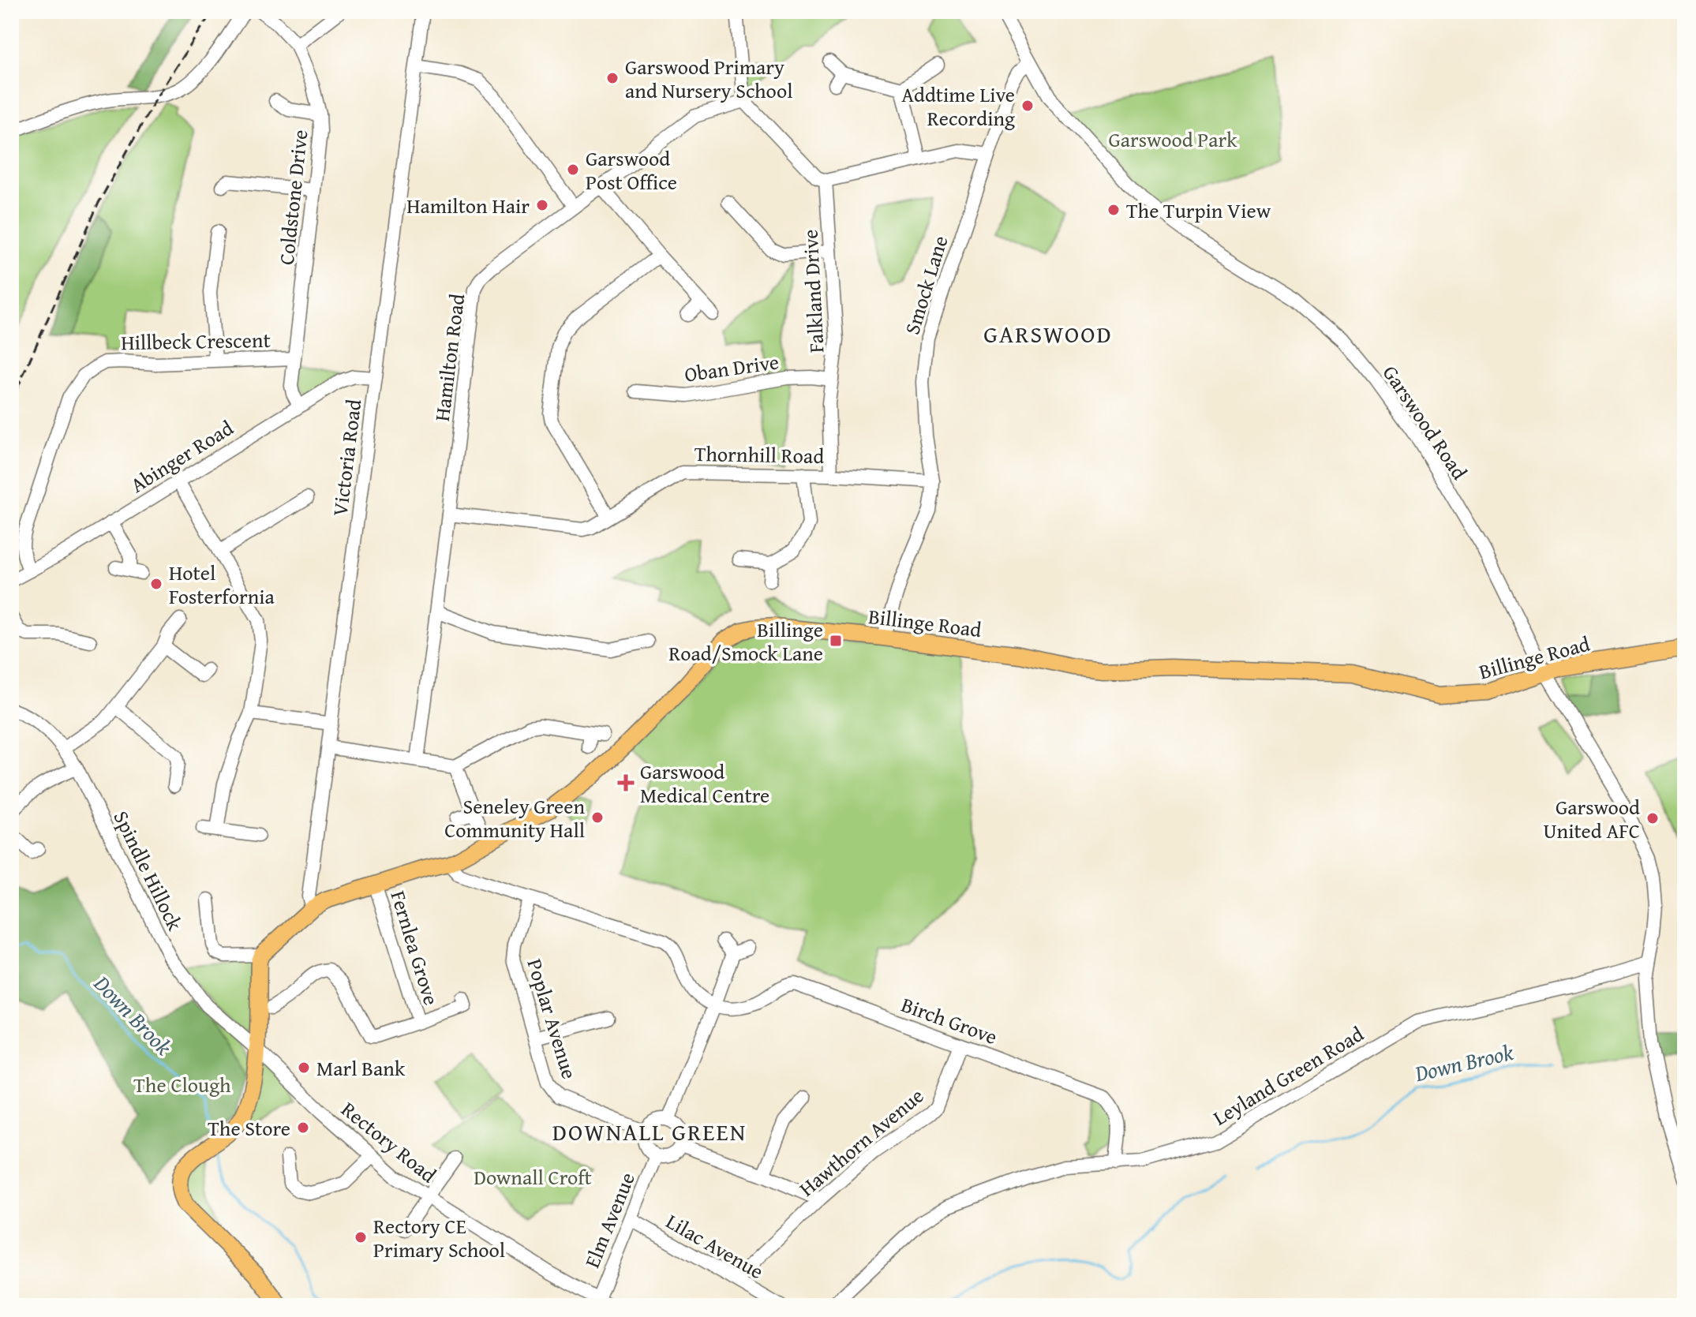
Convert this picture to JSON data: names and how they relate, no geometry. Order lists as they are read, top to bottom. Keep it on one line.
{"streets":{"main road":["Billinge Road"],"street":["Coldstone Drive","Smock Lane","Falkland Drive","Hillbeck Crescent","Hamilton Road","Oban Drive","Garswood Road","Thornhill Road","Abinger Road","Victoria Road","Spindle Hillock","Fernlea Grove","Poplar Avenue","Birch Grove","Leyland Green Road","Rectory Road","Hawthorn Avenue","Elm Avenue","Lilac Avenue"]},"crossings":[["Coldstone Drive","Hillbeck Crescent"],["Coldstone Drive","Abinger Road"],["Smock Lane","Garswood Road"],["Smock Lane","Thornhill Road"],["Smock Lane","Billinge Road"],["Falkland Drive","Oban Drive"],["Falkland Drive","Thornhill Road"],["Hillbeck Crescent","Abinger Road"],["Hamilton Road","Thornhill Road"],["Garswood Road","Billinge Road"],["Garswood Road","Leyland Green Road"],["Abinger Road","Victoria Road"],["Victoria Road","Billinge Road"],["Billinge Road","Fernlea Grove"],["Spindle Hillock","Rectory Road"],["Poplar Avenue","Elm Avenue"],["Birch Grove","Leyland Green Road"],["Birch Grove","Hawthorn Avenue"],["Rectory Road","Elm Avenue"],["Hawthorn Avenue","Lilac Avenue"],["Elm Avenue","Lilac Avenue"]],"districts":["GARSWOOD","DOWNALL GREEN"],"water":["Down Brook"],"parks":["Garswood Park","The Clough","Downall Croft"],"places":{"other":["Garswood Primary and Nursery School","Addtime Live Recording","Garswood Post Office","Hamilton Hair","The Turpin View","Hotel Fosterfornia","Seneley Green Community Hall","Garswood United AFC","Marl Bank","The Store","Rectory CE Primary School"],"transit":["Billinge Road/Smock Lane"],"health":["Garswood Medical Centre"]}}
